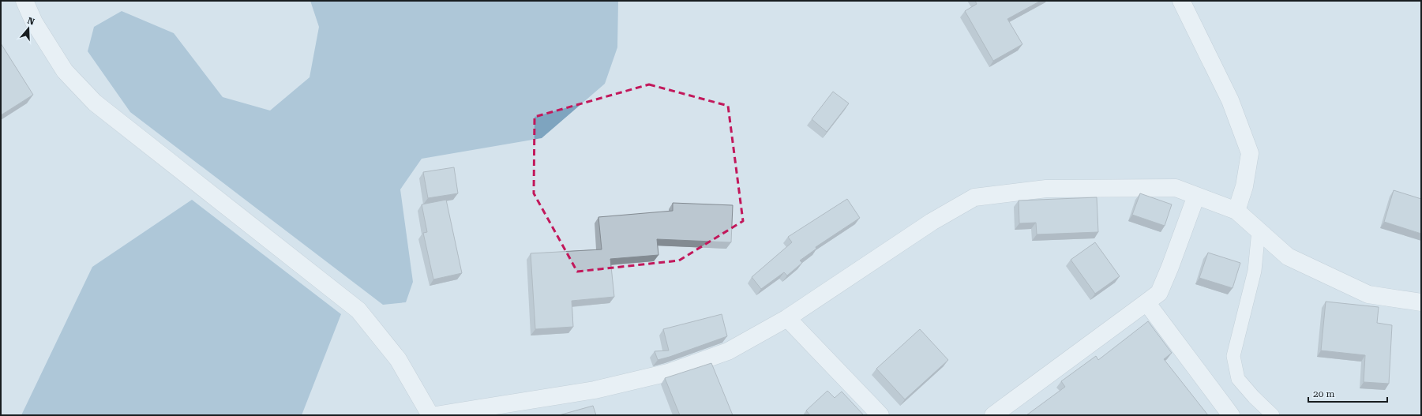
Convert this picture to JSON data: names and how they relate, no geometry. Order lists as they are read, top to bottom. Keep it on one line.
{"scale_bar":"20 m","north":"top"}
